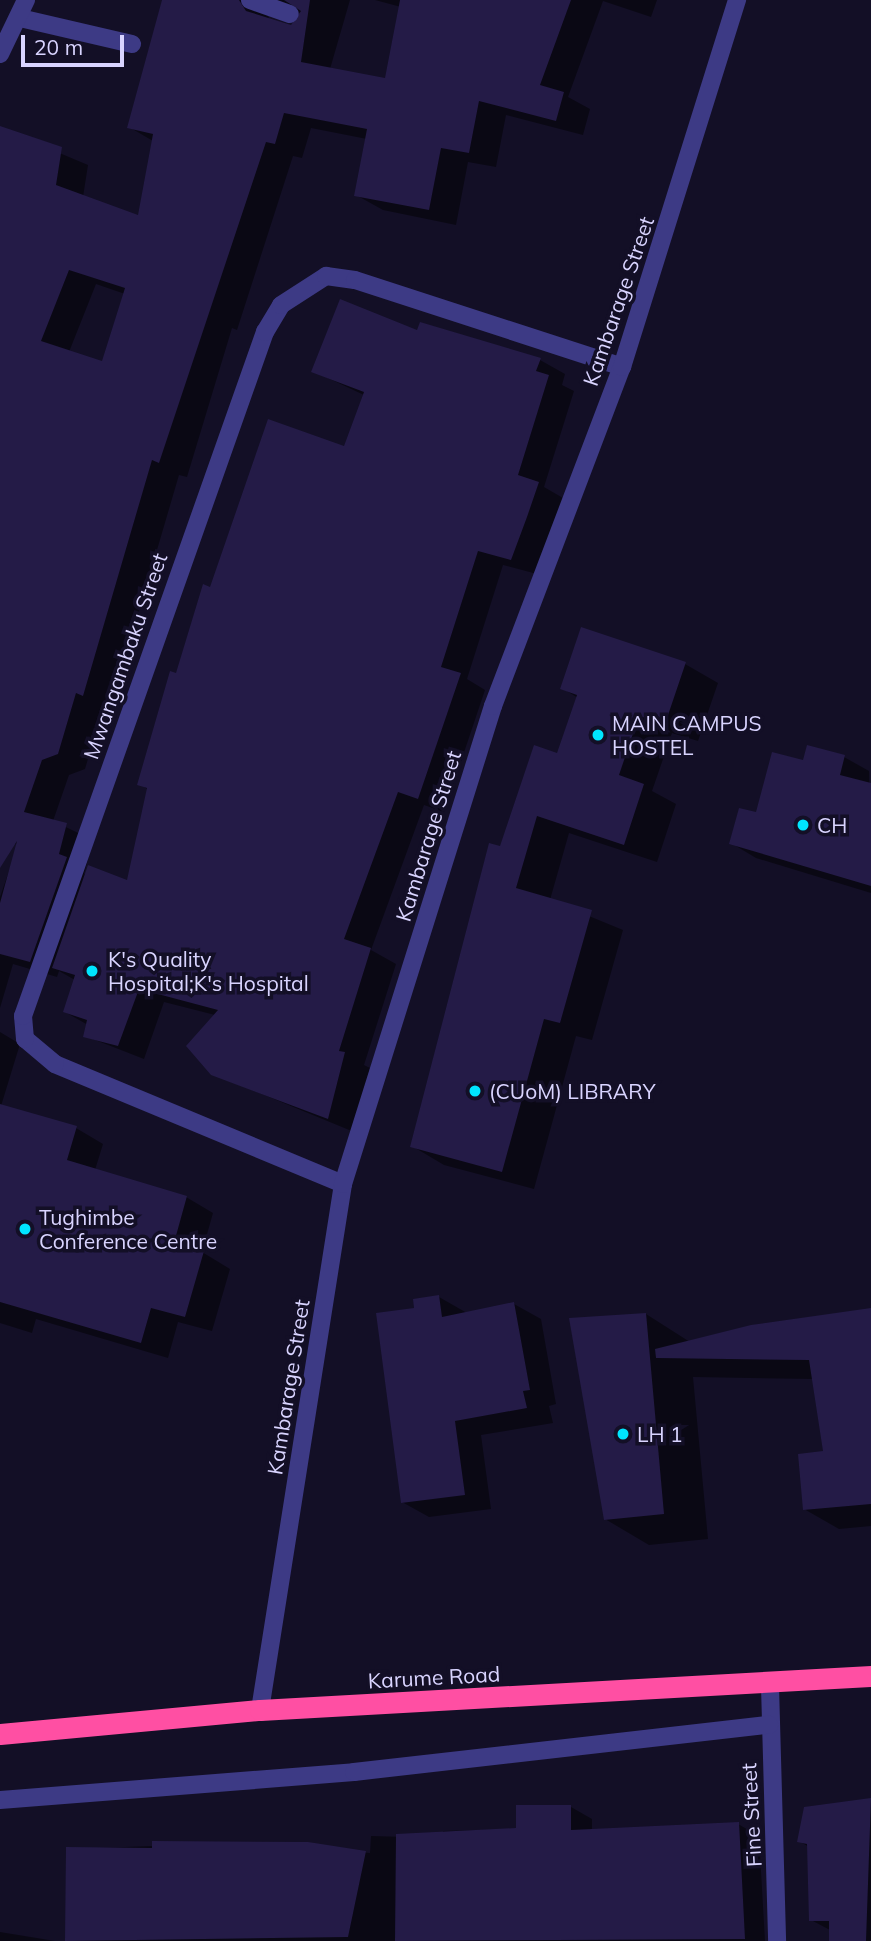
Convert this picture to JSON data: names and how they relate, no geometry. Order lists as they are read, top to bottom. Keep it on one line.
{"streets":{"highway":["Karume Road"],"street":["Kambarage Street","Mwangambaku Street","Fine Street"]},"crossings":[["Kambarage Street","Mwangambaku Street"],["Kambarage Street","Karume Road"],["Karume Road","Fine Street"]],"places":["MAIN CAMPUS HOSTEL","CH","K's Quality Hospital;K's Hospital","(CUoM) LIBRARY","Tughimbe Conference Centre","LH 1"],"scale_bar":"20 m"}
